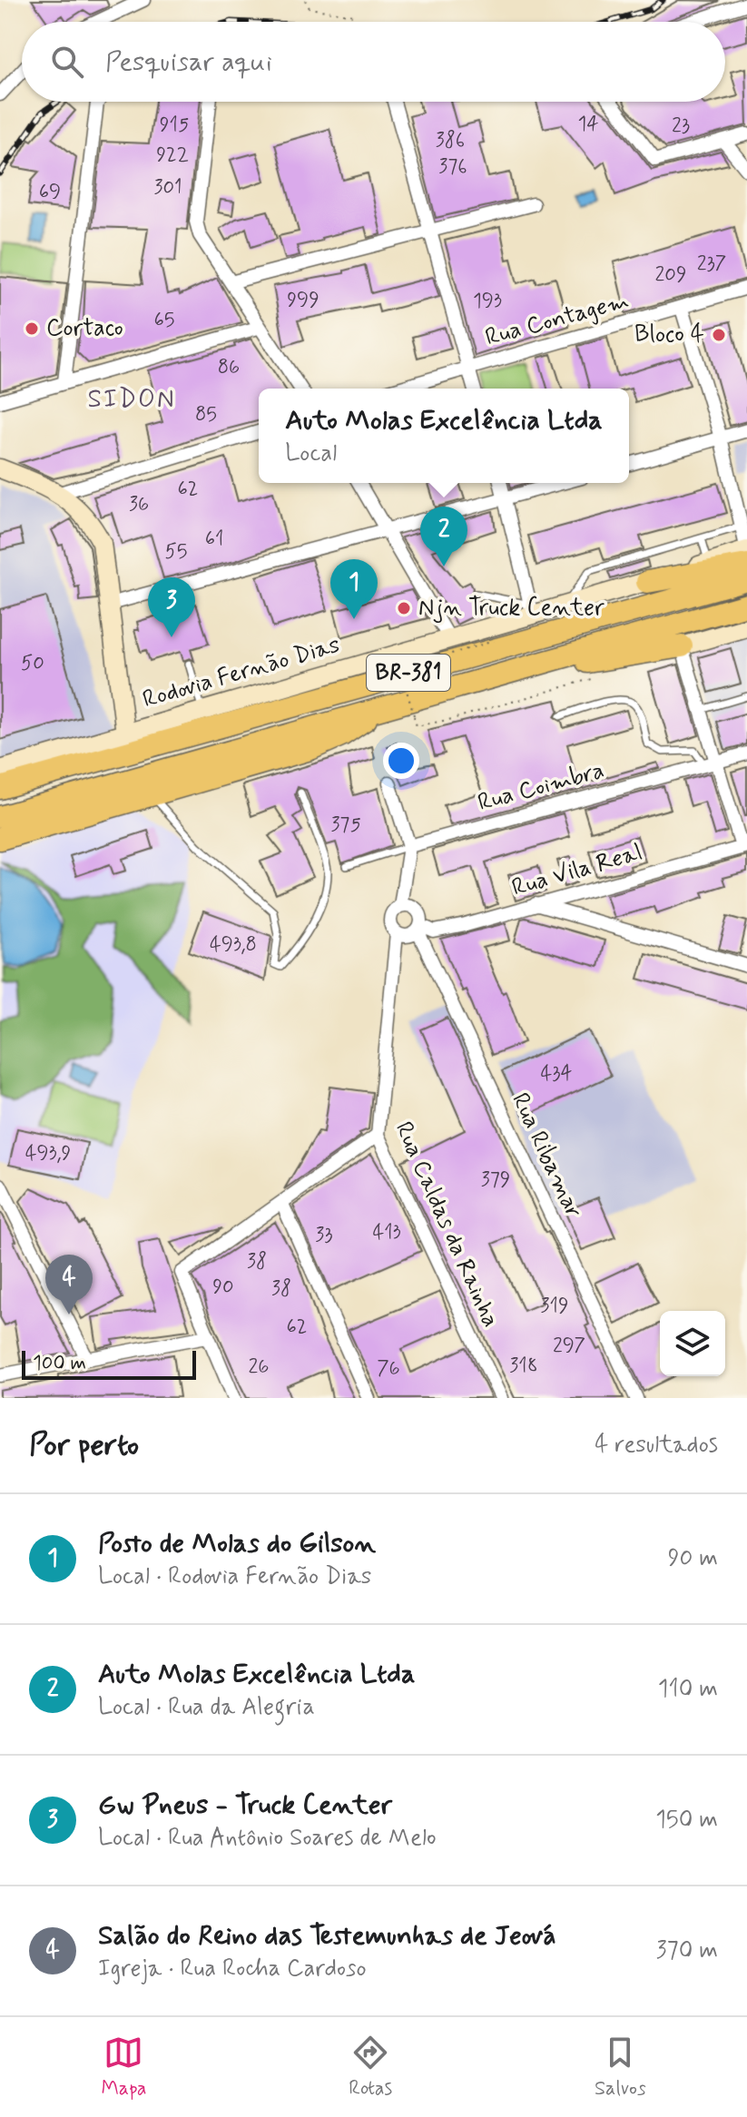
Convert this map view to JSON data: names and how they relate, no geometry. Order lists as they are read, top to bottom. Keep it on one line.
{"streets":{"highway":["Rodovia Fernão Dias","BR-381"],"street":["Rua Contagem","Rua Coimbra","Rua Vila Real","Rua Ribamar","Rua Caldas da Rainha"]},"crossings":[["Rua Vila Real","Rua Ribamar"],["Rua Vila Real","Rua Caldas da Rainha"],["Rua Ribamar","Rua Caldas da Rainha"]],"districts":["SIDON"],"places":["Cortaco","Bloco 4","Njn Truck Center"],"house_numbers":["14","915","23","386","922","376","301","69","237","209","999","193","65","86","85","62","36","61","55","50","375","493,8","434","493,9","379","413","33","38","90","38","319","62","297","318","26","76"],"scale_bar":"100 m","page":{"search":"Pesquisar aqui","popup":["Auto Molas Excelência Ltda","Local"],"pins":["2","1","3","4"],"scale":"100 m","heading":["Por perto","4 resultados"],"list":[{"mark":"1","name":"Posto de Molas do Gilson","note":"Local · Rodovia Fernão Dias","value":"90 m"},{"mark":"2","name":"Auto Molas Excelência Ltda","note":"Local · Rua da Alegria","value":"110 m"},{"mark":"3","name":"Gw Pneus - Truck Center","note":"Local · Rua Antônio Soares de Melo","value":"150 m"},{"mark":"4","name":"Salão do Reino das Testemunhas de Jeová","note":"Igreja · Rua Rocha Cardoso","value":"370 m"}],"nav":["Mapa","Rotas","Salvos"]}}
